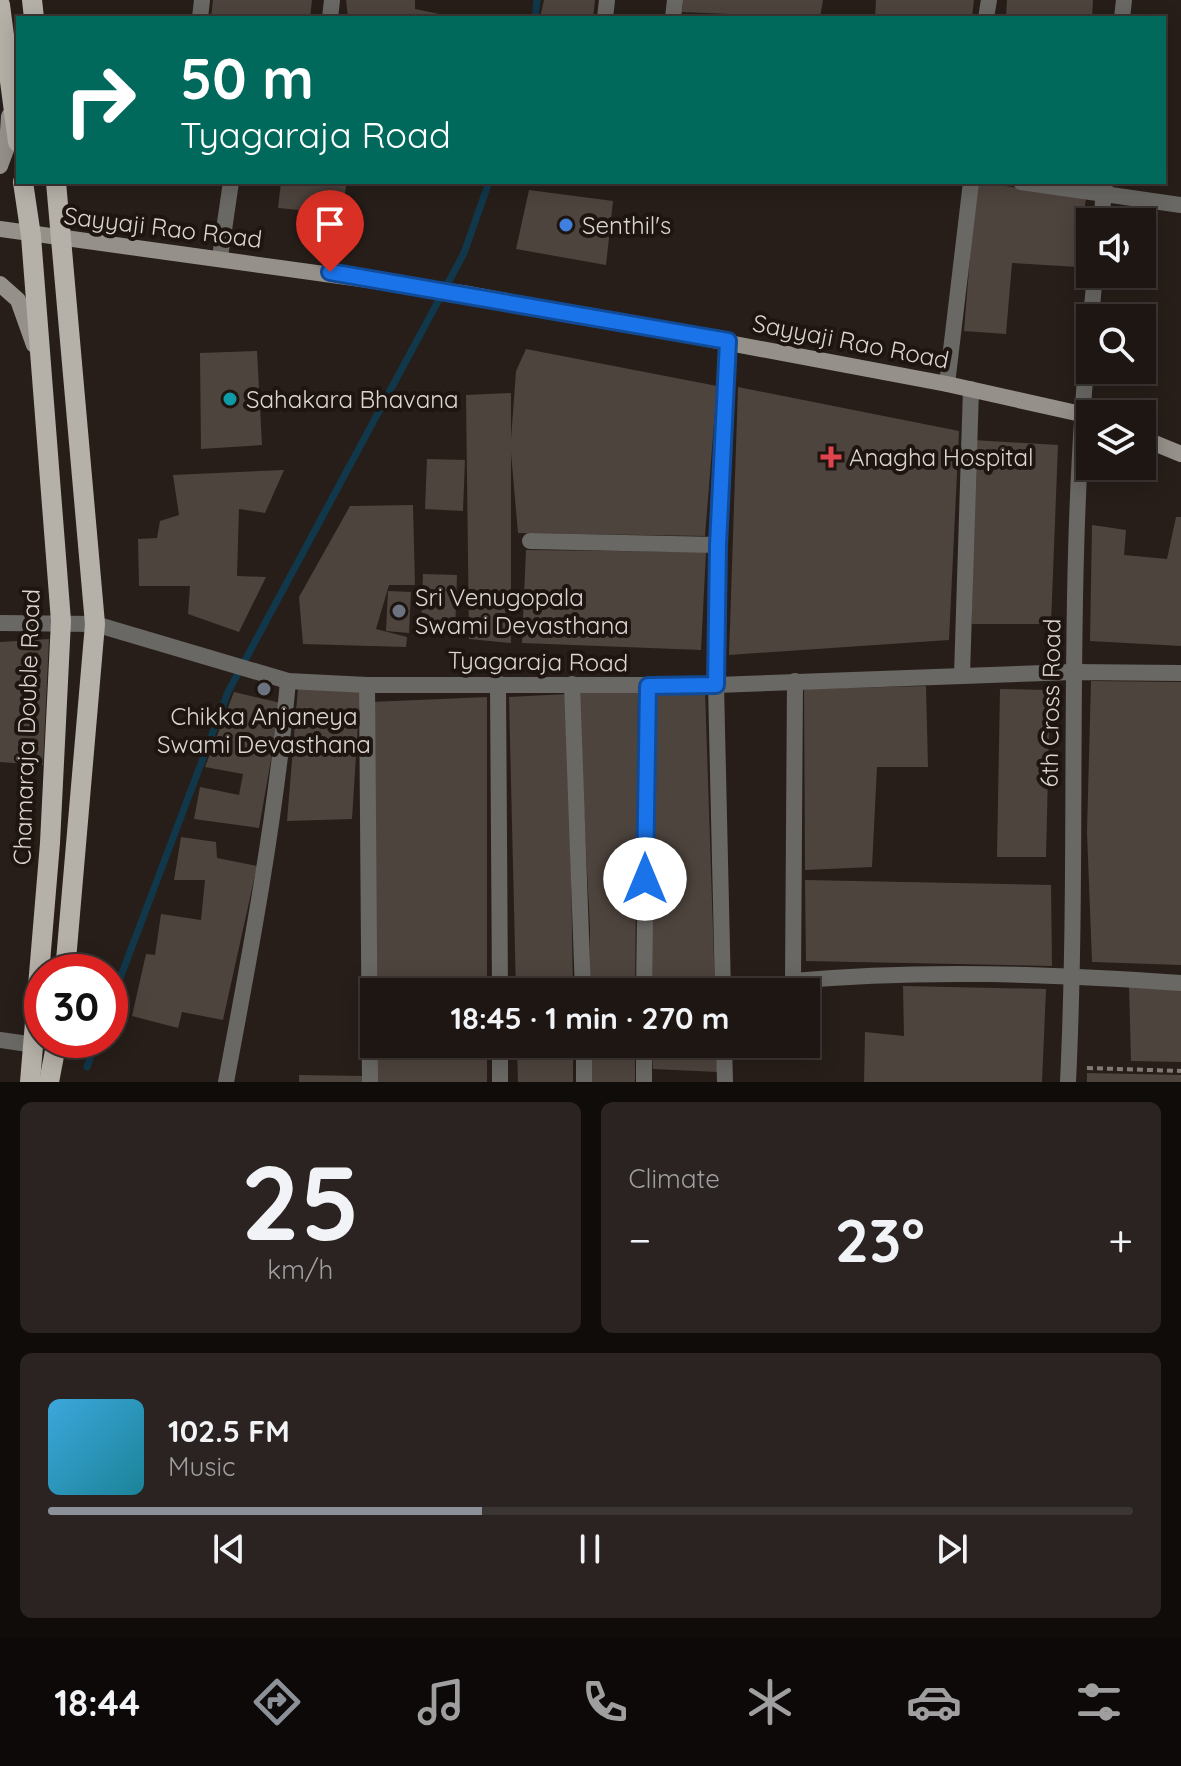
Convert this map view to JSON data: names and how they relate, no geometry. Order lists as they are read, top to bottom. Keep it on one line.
{"streets":{"main road":["Sayyaji Rao Road","Chamaraja Double Road"],"street":["Tyagaraja Road","6th Cross Road"]},"crossings":[["Sayyaji Rao Road","Chamaraja Double Road"],["Tyagaraja Road","6th Cross Road"],["Tyagaraja Road","Chamaraja Double Road"]],"places":{"other":["Senthil's","Sahakara Bhavana","Sri Venugopala Swami Devasthana","Chikka Anjaneya Swami Devasthana"],"health":["Anagha Hospital"]},"page":{"turn":["50 m","Tyagaraja Road"],"limit":"30","trip":"18:45 · 1 min · 270 m","tile":[["25","km/h"],"Climate"],"heat":["−","23°","+"],"song":["102.5 FM","Music"],"tabs":"18:44"}}
